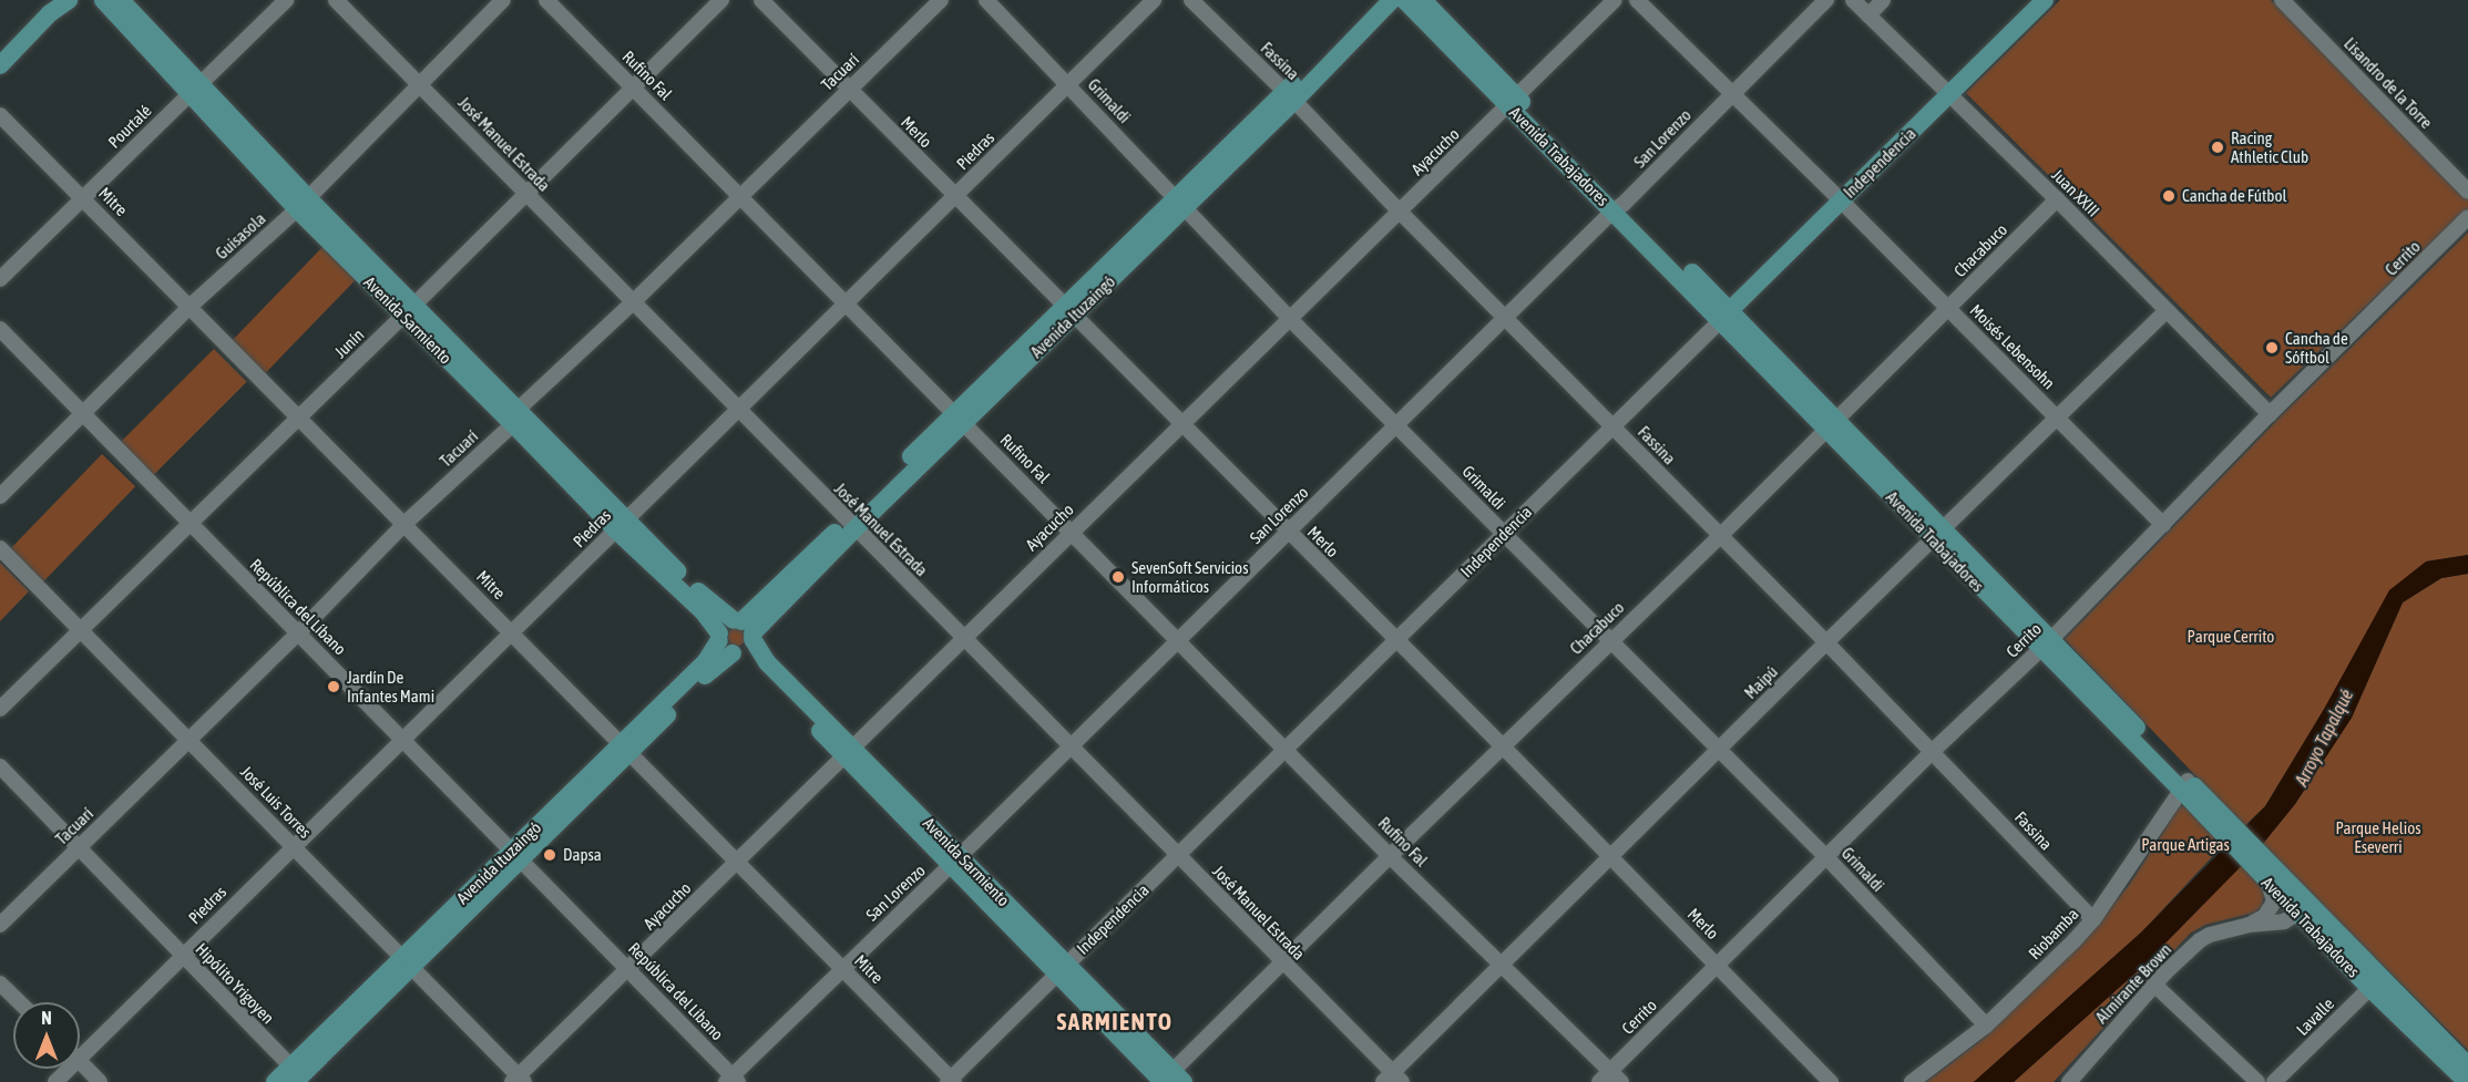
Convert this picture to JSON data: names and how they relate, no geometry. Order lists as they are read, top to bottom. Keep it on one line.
{"streets":{"main road":["Avenida Trabajadores","Independencia","Avenida Ituzaingó","Avenida Sarmiento"],"street":["Fassina","Tacuarí","Rufino Fal","Lisandro de la Torre","Grimaldi","Pourtalé","Merlo","San Lorenzo","José Manuel Estrada","Piedras","Ayacucho","Juan XXIII","Mitre","Guisasola","Chacabuco","Cerrito","Junín","Moisés Lebensohn","República del Líbano","Maipú","José Luis Torres","Riobamba","Hipólito Yrigoyen","Almirante Brown","Lavalle"]},"crossings":[["Fassina","San Lorenzo"],["Fassina","Ayacucho"],["Fassina","Independencia"],["Fassina","Chacabuco"],["Fassina","Cerrito"],["Fassina","Avenida Ituzaingó"],["Fassina","Maipú"],["Fassina","Riobamba"],["Tacuarí","Rufino Fal"],["Tacuarí","Merlo"],["Tacuarí","José Manuel Estrada"],["Tacuarí","Mitre"],["Tacuarí","Avenida Sarmiento"],["Tacuarí","República del Líbano"],["Tacuarí","José Luis Torres"],["Tacuarí","Hipólito Yrigoyen"],["Rufino Fal","San Lorenzo"],["Rufino Fal","Piedras"],["Rufino Fal","Ayacucho"],["Rufino Fal","Independencia"],["Rufino Fal","Chacabuco"],["Rufino Fal","Cerrito"],["Rufino Fal","Avenida Ituzaingó"],["Rufino Fal","Junín"],["Rufino Fal","Maipú"],["Grimaldi","San Lorenzo"],["Grimaldi","Piedras"],["Grimaldi","Ayacucho"],["Grimaldi","Independencia"],["Grimaldi","Chacabuco"],["Grimaldi","Cerrito"],["Grimaldi","Avenida Ituzaingó"],["Grimaldi","Maipú"],["Grimaldi","Riobamba"],["Pourtalé","Mitre"],["Pourtalé","Avenida Sarmiento"],["Merlo","San Lorenzo"],["Merlo","Piedras"],["Merlo","Ayacucho"],["Merlo","Independencia"],["Merlo","Chacabuco"],["Merlo","Cerrito"],["Merlo","Avenida Ituzaingó"],["Merlo","Maipú"],["San Lorenzo","José Manuel Estrada"],["San Lorenzo","Avenida Trabajadores"],["San Lorenzo","Mitre"],["San Lorenzo","Avenida Sarmiento"],["San Lorenzo","Moisés Lebensohn"],["San Lorenzo","República del Líbano"],["José Manuel Estrada","Piedras"],["José Manuel Estrada","Ayacucho"],["José Manuel Estrada","Independencia"],["José Manuel Estrada","Guisasola"],["José Manuel Estrada","Chacabuco"],["José Manuel Estrada","Avenida Ituzaingó"],["José Manuel Estrada","Junín"],["José Manuel Estrada","Maipú"],["Piedras","Mitre"],["Piedras","Avenida Sarmiento"],["Piedras","República del Líbano"],["Piedras","José Luis Torres"],["Piedras","Hipólito Yrigoyen"],["Ayacucho","Avenida Trabajadores"],["Ayacucho","Mitre"],["Ayacucho","Avenida Sarmiento"],["Ayacucho","República del Líbano"],["Ayacucho","José Luis Torres"],["Avenida Trabajadores","Independencia"],["Avenida Trabajadores","Chacabuco"],["Avenida Trabajadores","Cerrito"],["Avenida Trabajadores","Maipú"],["Avenida Trabajadores","Riobamba"],["Avenida Trabajadores","Almirante Brown"],["Avenida Trabajadores","Lavalle"],["Independencia","Juan XXIII"],["Independencia","Mitre"],["Independencia","Avenida Sarmiento"],["Independencia","Moisés Lebensohn"],["Juan XXIII","Chacabuco"],["Juan XXIII","Cerrito"],["Juan XXIII","Maipú"],["Mitre","Guisasola"],["Mitre","Avenida Ituzaingó"],["Mitre","Junín"],["Guisasola","Avenida Sarmiento"],["Guisasola","República del Líbano"],["Chacabuco","Avenida Sarmiento"],["Chacabuco","Moisés Lebensohn"],["Cerrito","Moisés Lebensohn"],["Avenida Ituzaingó","Avenida Sarmiento"],["Avenida Ituzaingó","República del Líbano"],["Avenida Ituzaingó","José Luis Torres"],["Avenida Ituzaingó","Hipólito Yrigoyen"],["Avenida Sarmiento","Junín"],["Junín","República del Líbano"],["Junín","José Luis Torres"],["Moisés Lebensohn","Maipú"]],"districts":["SARMIENTO"],"water":["Arroyo Tapalqué"],"parks":["Parque Cerrito","Parque Helios Eseverri","Parque Artigas"],"places":["Racing Athletic Club","Cancha de Fútbol","Cancha de Sóftbol","SevenSoft Servicios Informáticos","Jardín De Infantes Mami","Dapsa"],"north":"top"}
